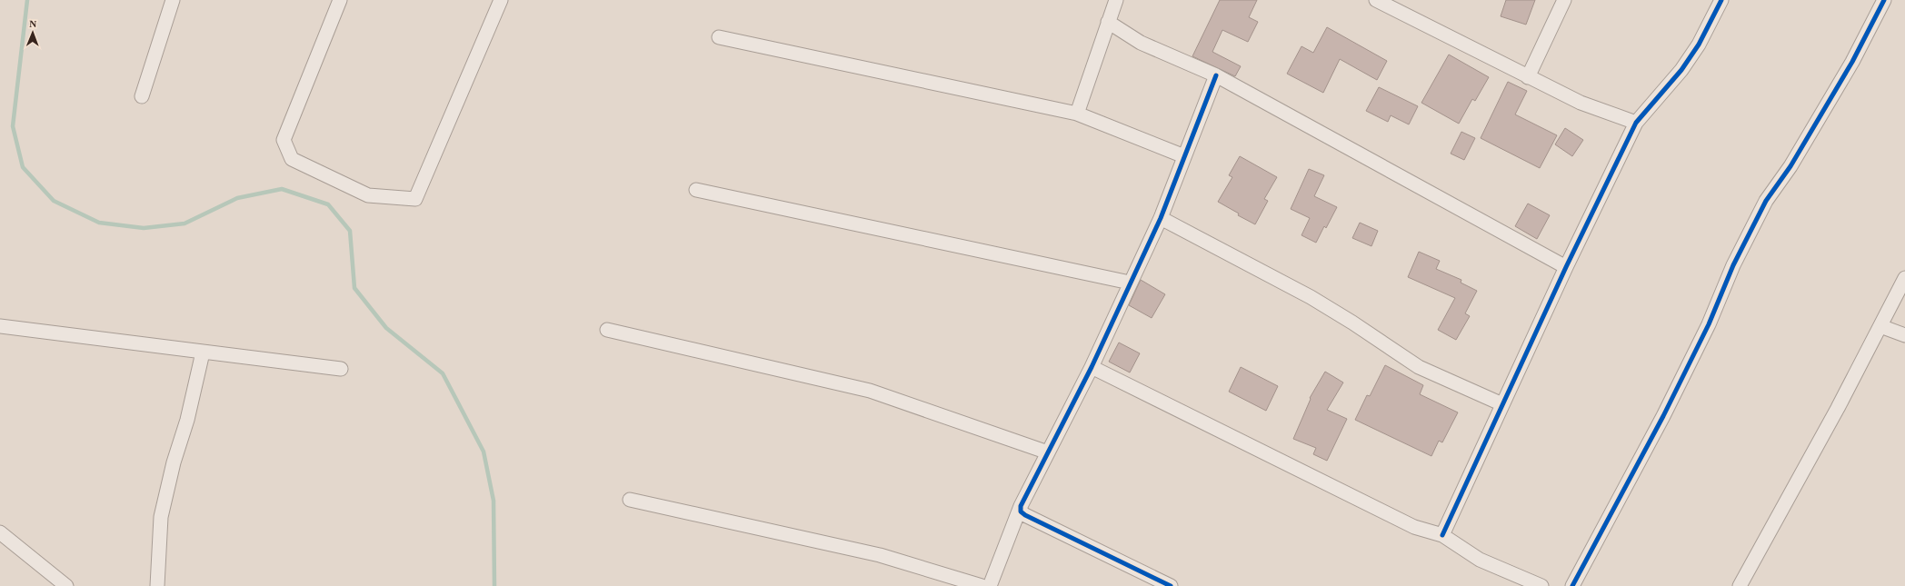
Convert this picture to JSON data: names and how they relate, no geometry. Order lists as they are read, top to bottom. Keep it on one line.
{"north":"top"}
